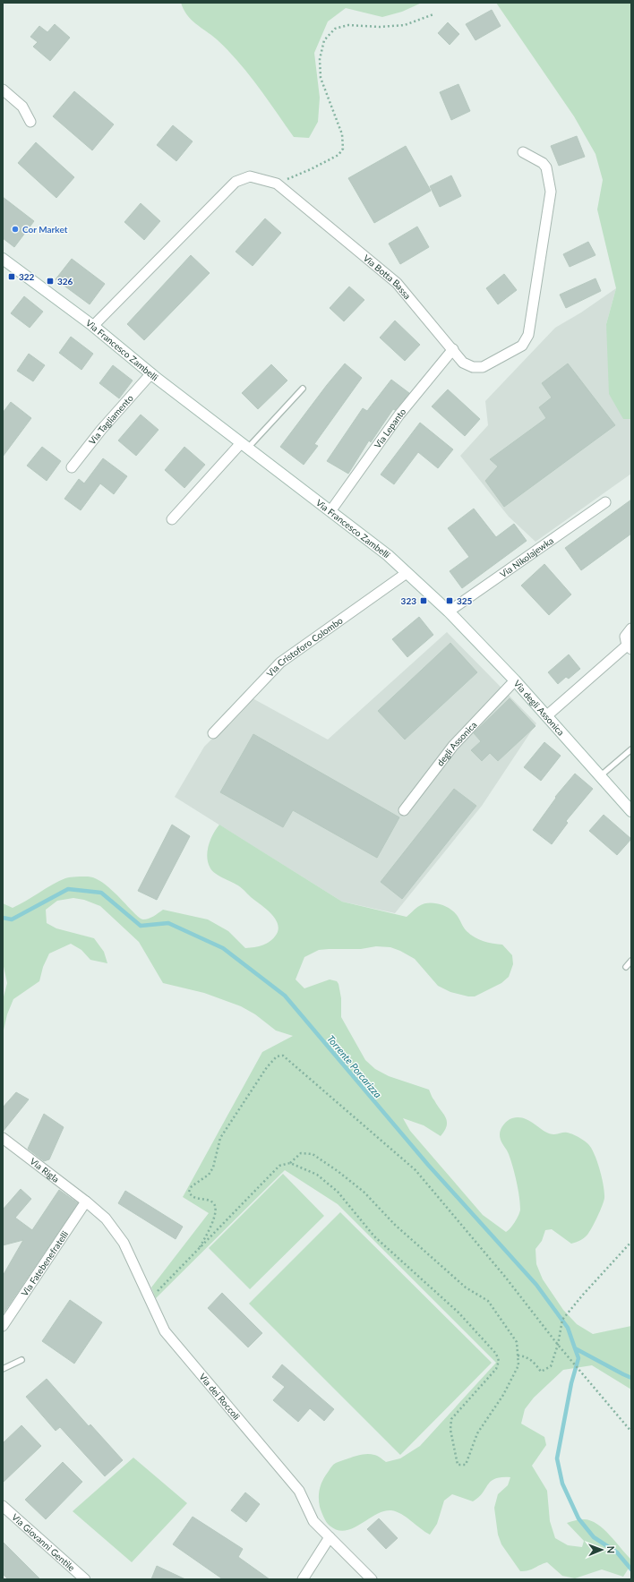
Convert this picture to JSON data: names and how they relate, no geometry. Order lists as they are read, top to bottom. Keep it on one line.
{"streets":{"main road":["Via Francesco Zambelli","Via degli Assonica"],"street":["Via Botta Bassa","Via Tagliamento","Via Lepanto","Via Nikolajewka","Via Cristoforo Colombo","degli Assonica","Via Rigla","Via Fatebenefratelli","Via dei Roccoli","Via Giovanni Gentile"]},"crossings":[["Via Botta Bassa","Via Francesco Zambelli"],["Via Botta Bassa","Via Lepanto"],["Via Francesco Zambelli","Via Tagliamento"],["Via Francesco Zambelli","Via Lepanto"],["Via Francesco Zambelli","Via Nikolajewka"],["Via Francesco Zambelli","Via Cristoforo Colombo"],["Via Francesco Zambelli","Via degli Assonica"],["Via Nikolajewka","Via degli Assonica"],["Via degli Assonica","degli Assonica"],["Via Rigla","Via Fatebenefratelli"],["Via Rigla","Via dei Roccoli"],["Via Fatebenefratelli","Via dei Roccoli"]],"water":["Torrente Porcarizza"],"places":{"other":["Cor Market"],"transit":["322","326","323","325"]},"north":"right"}
